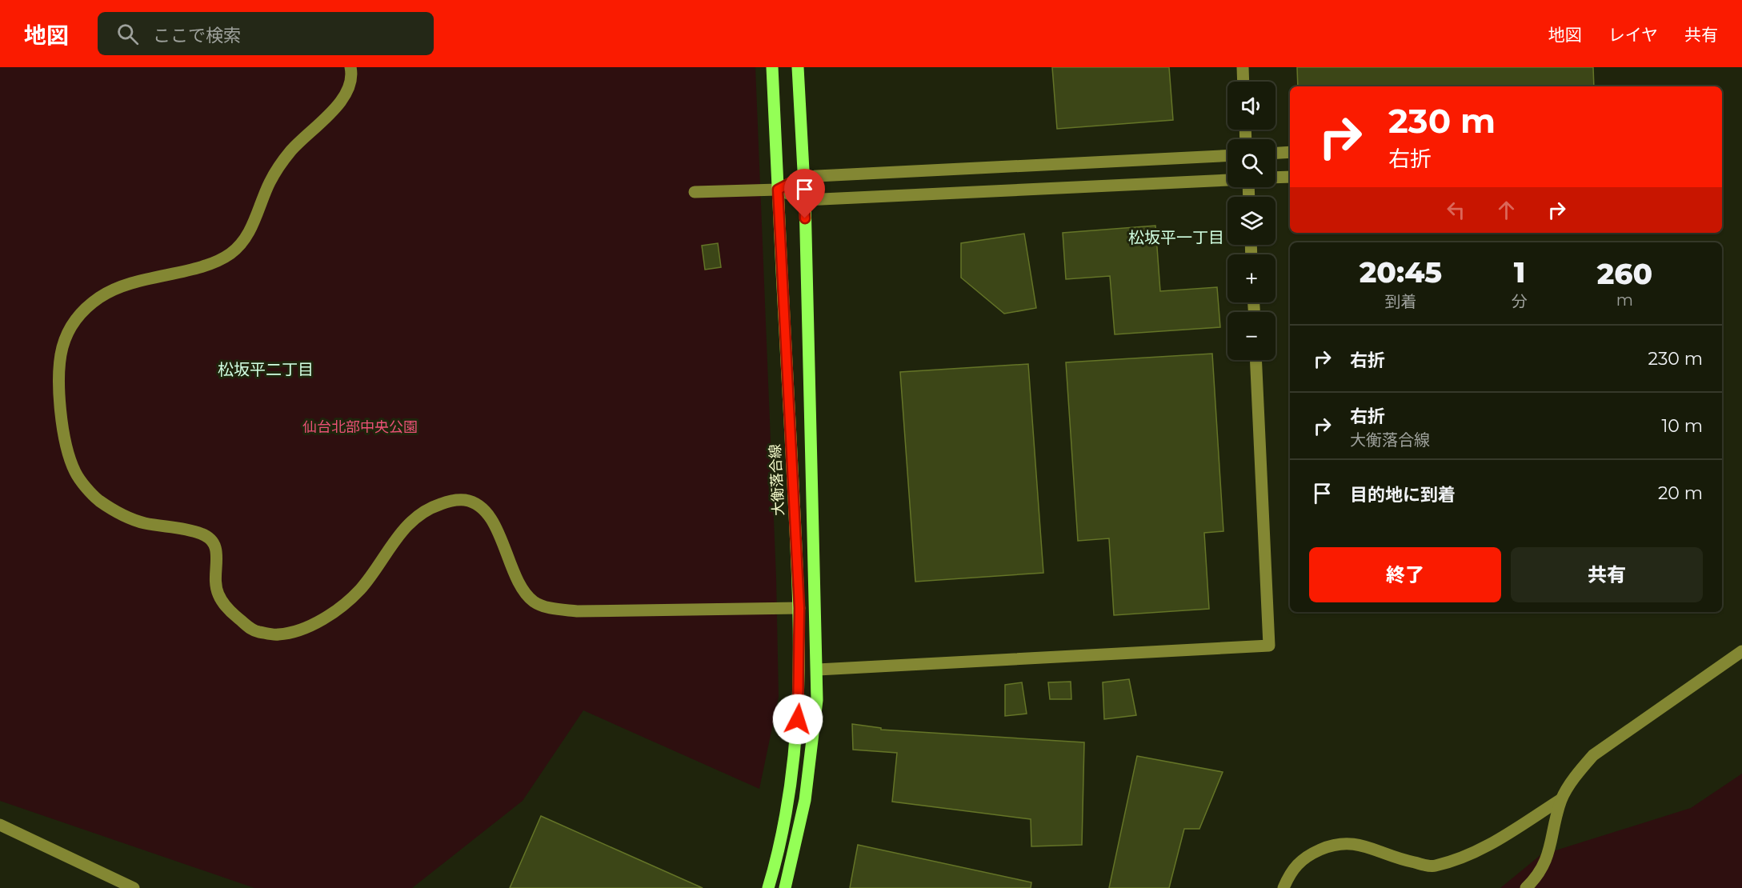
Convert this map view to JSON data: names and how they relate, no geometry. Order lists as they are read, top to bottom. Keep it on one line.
{"streets":{"main road":["大衡落合線"]},"districts":["松坂平一丁目","松坂平二丁目"],"parks":["仙台北部中央公園"],"page":{"header":"地図","search":"ここで検索","nav":["地図","レイヤ","共有"],"map_buttons":["+","−"],"turn":["230 m","右折"],"eta":["20:45","到着","1","分","260","m"],"list":[{"name":"右折","value":"230 m"},{"name":"右折","note":"大衡落合線","value":"10 m"},{"name":"目的地に到着","value":"20 m"}],"buttons":["終了","共有"]}}
